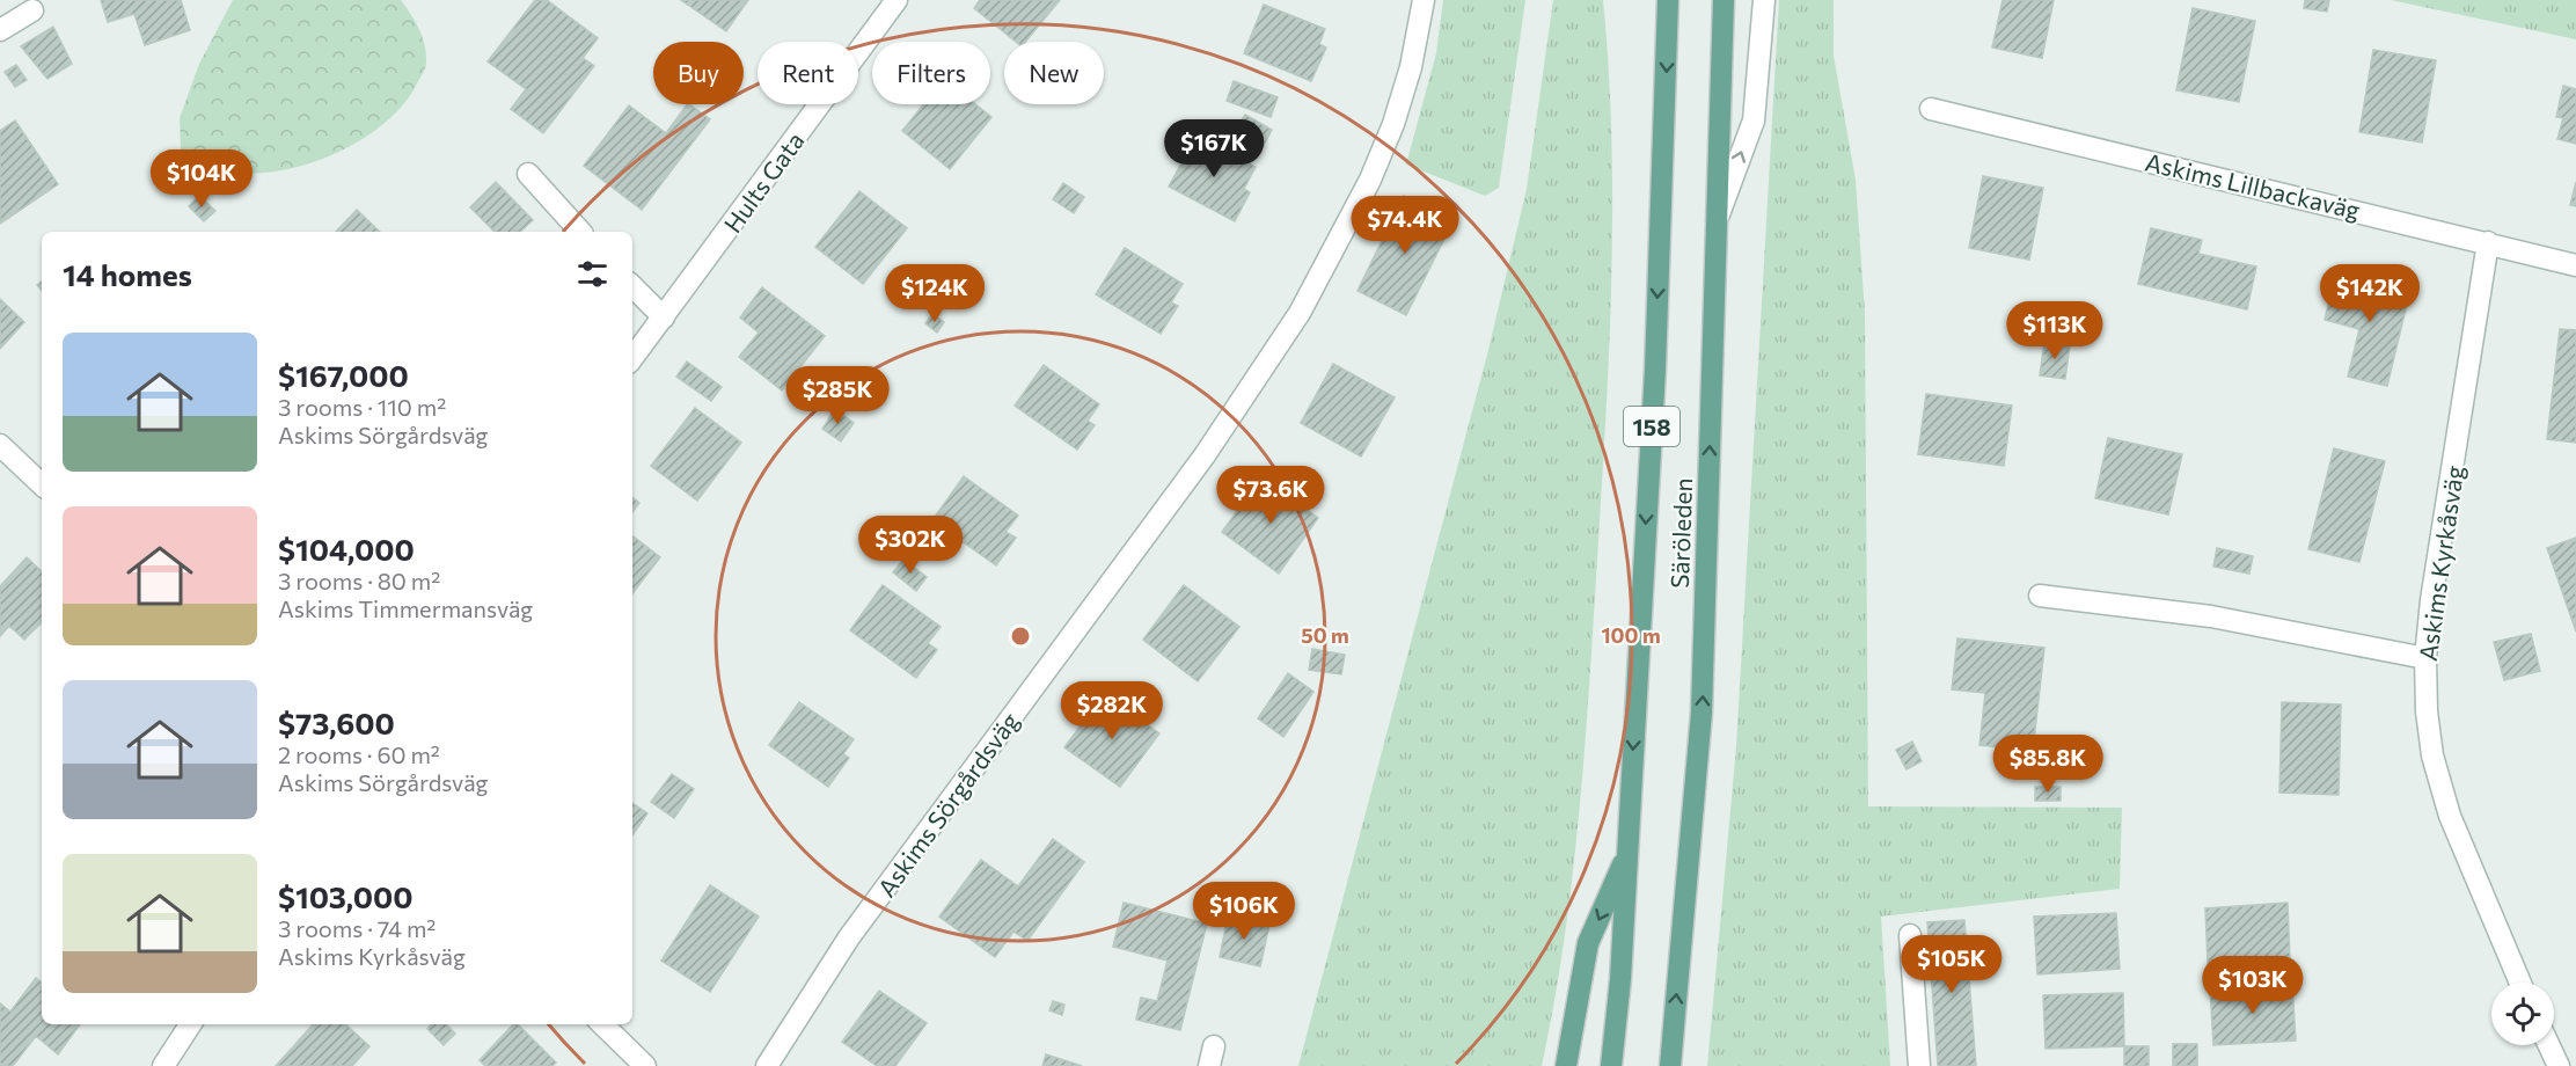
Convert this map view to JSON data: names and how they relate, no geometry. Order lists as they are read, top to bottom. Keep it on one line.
{"streets":{"main road":["158","Säröleden"],"street":["Hults Gata","Askims Lillbackaväg","Askims Kyrkåsväg","Askims Sörgårdsväg"]},"crossings":[["Askims Lillbackaväg","Askims Kyrkåsväg"]],"page":{"chip":["Buy","Rent","Filters","New"],"price":["$167K","$104K","$74.4K","$124K","$142K","$113K","$285K","$73.6K","$302K","$282K","$85.8K","$106K","$105K","$103K"],"heading":"14 homes","list":[{"name":"$167,000","note":"3 rooms · 110 m² · Askims Sörgårdsväg"},{"name":"$104,000","note":"3 rooms · 80 m² · Askims Timmermansväg"},{"name":"$73,600","note":"2 rooms · 60 m² · Askims Sörgårdsväg"},{"name":"$103,000","note":"3 rooms · 74 m² · Askims Kyrkåsväg"}]},"rings":["50 m","100 m"]}
